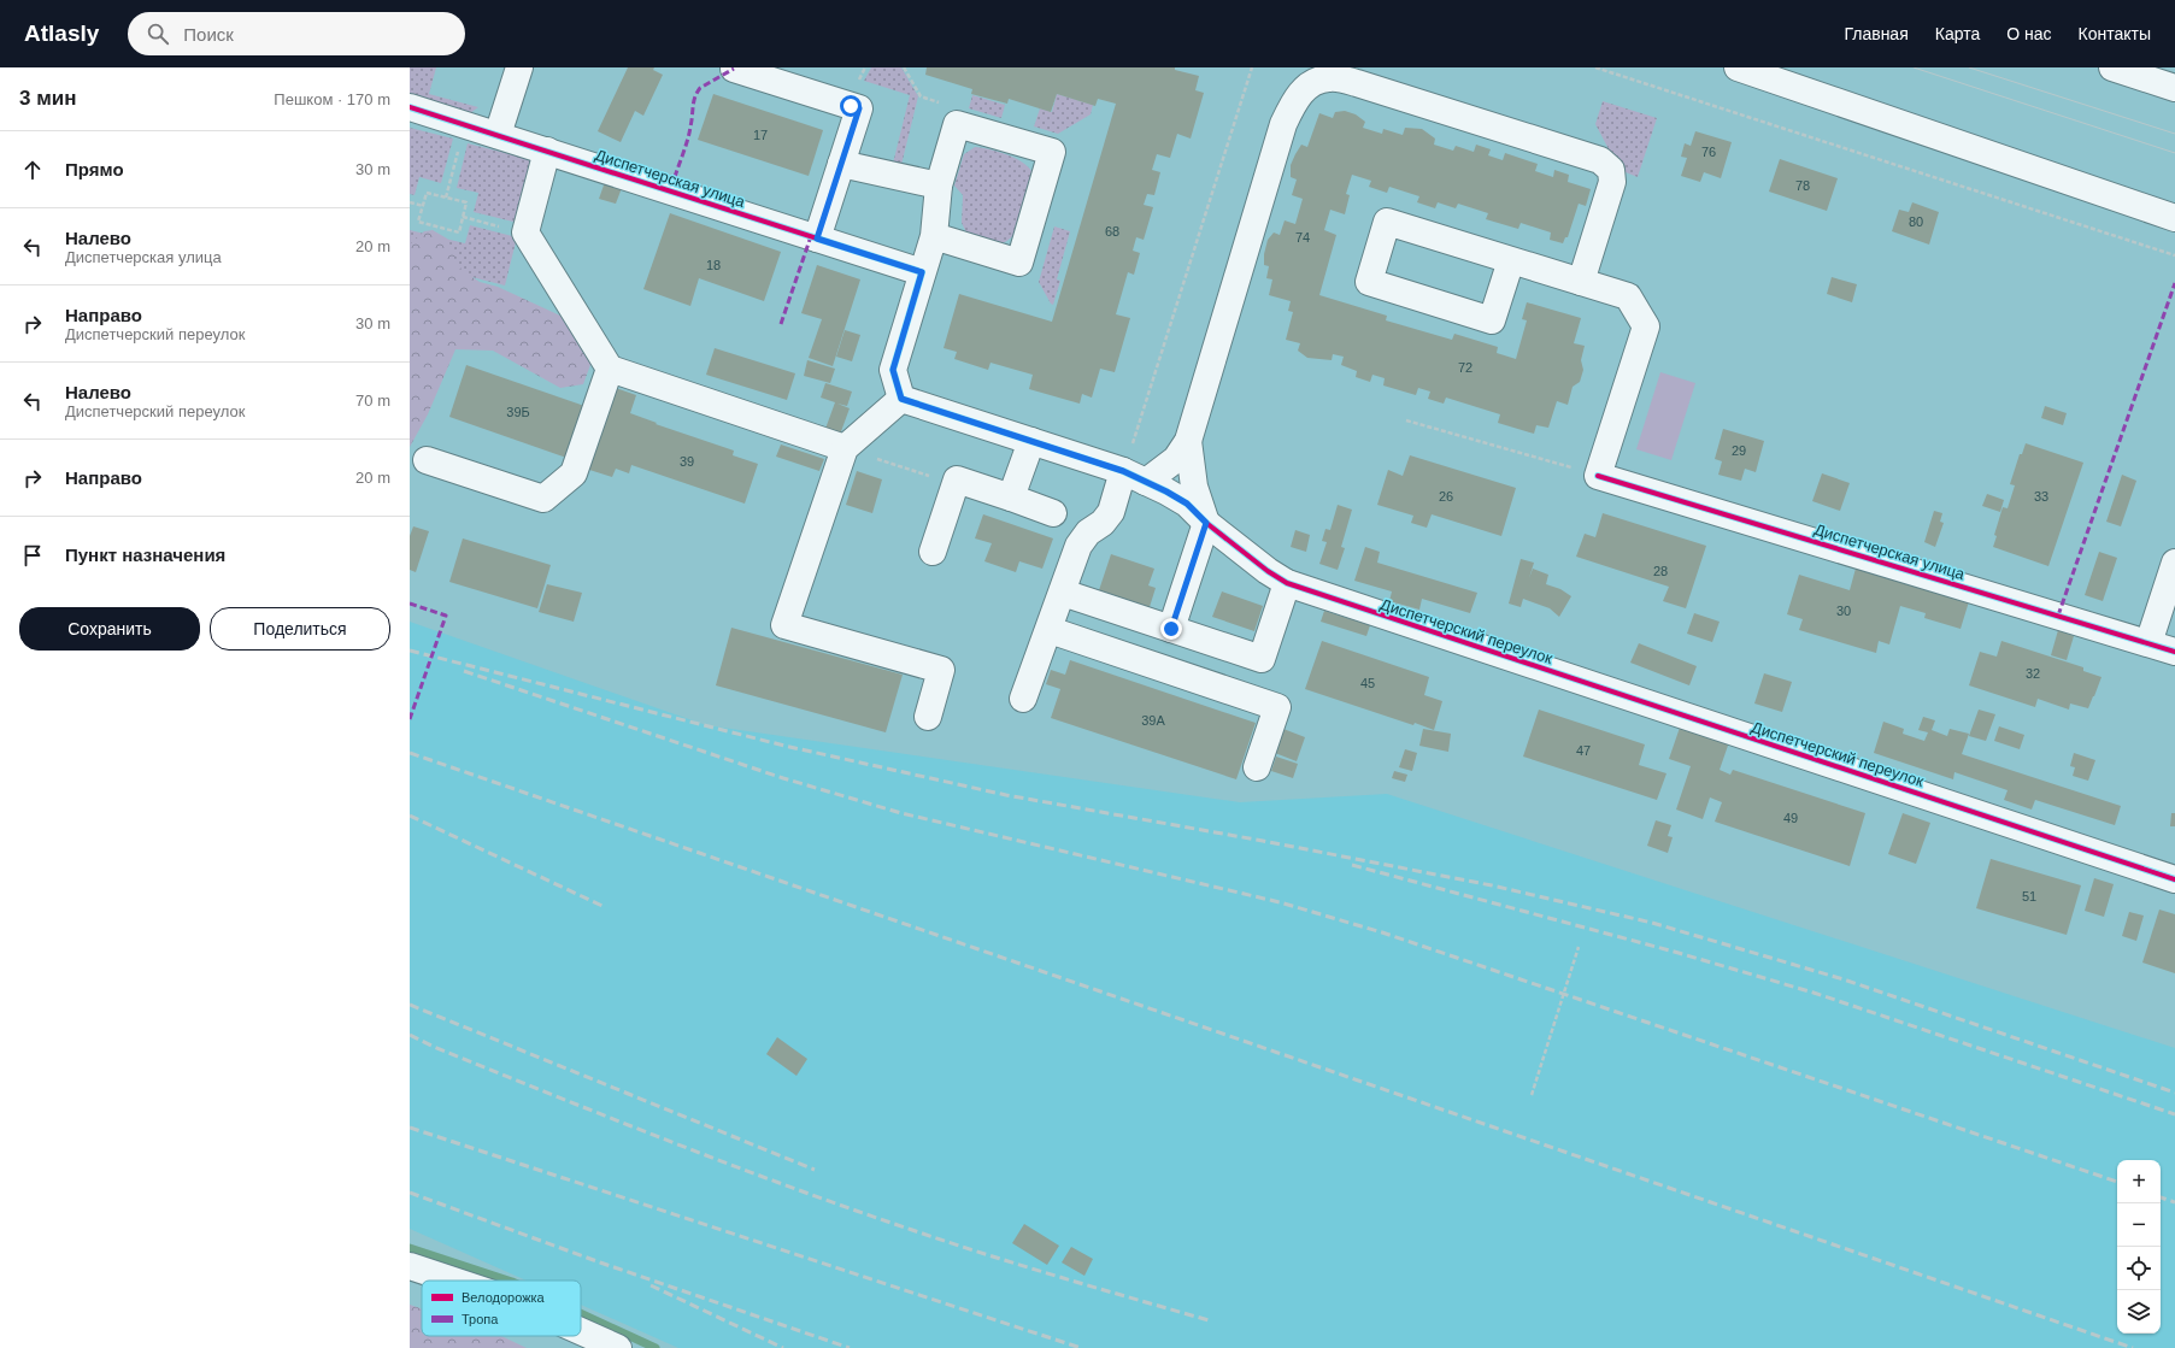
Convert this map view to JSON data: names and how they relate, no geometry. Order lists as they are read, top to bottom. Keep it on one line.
{"streets":{"street":["Диспетчерская улица","Диспетчерский переулок"]},"house_numbers":["17","76","78","80","68","74","18","72","39Б","29","39","26","33","28","30","32","45","39А","47","49","51"],"legend":["Велодорожка","Тропа"],"page":{"header":"Atlasly","search":"Поиск","nav":["Главная","Карта","О нас","Контакты"],"heading":["3 мин","Пешком · 170 m"],"list":[["Прямо","30 m"],["Налево","Диспетчерская улица","20 m"],["Направо","Диспетчерский переулок","30 m"],["Налево","Диспетчерский переулок","70 m"],["Направо","20 m"],"Пункт назначения"],"buttons":["Сохранить","Поделиться"],"map_buttons":["+","−"]}}
